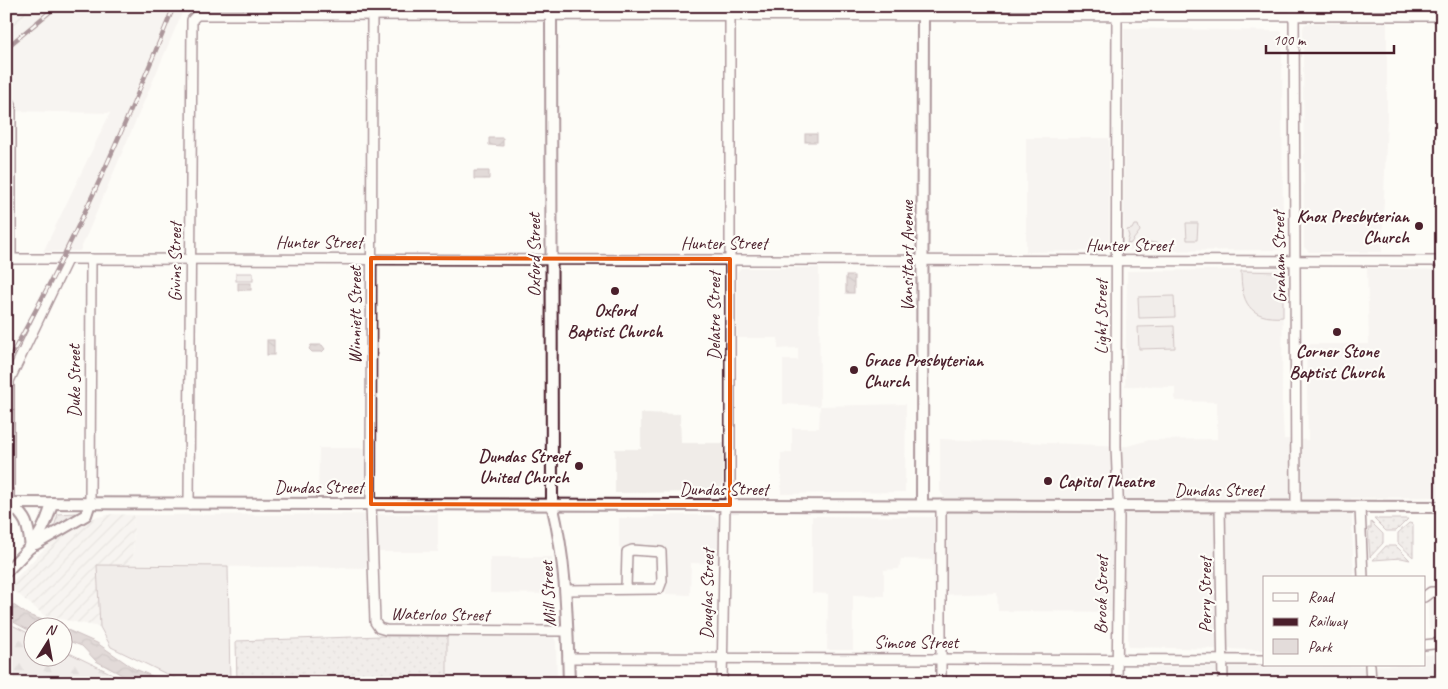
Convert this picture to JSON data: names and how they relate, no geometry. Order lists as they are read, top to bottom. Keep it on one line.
{"streets":{"main road":["Oxford Street","Vansittart Avenue","Dundas Street","Mill Street"],"street":["Hunter Street","Graham Street","Givins Street","Winniett Street","Delatre Street","Light Street","Duke Street","Douglas Street","Brock Street","Perry Street","Waterloo Street","Simcoe Street"]},"crossings":[["Hunter Street","Oxford Street"],["Hunter Street","Vansittart Avenue"],["Hunter Street","Graham Street"],["Hunter Street","Givins Street"],["Hunter Street","Winniett Street"],["Hunter Street","Delatre Street"],["Hunter Street","Light Street"],["Hunter Street","Duke Street"],["Oxford Street","Dundas Street"],["Oxford Street","Mill Street"],["Vansittart Avenue","Dundas Street"],["Graham Street","Dundas Street"],["Givins Street","Winniett Street"],["Givins Street","Dundas Street"],["Winniett Street","Dundas Street"],["Winniett Street","Waterloo Street"],["Delatre Street","Dundas Street"],["Delatre Street","Douglas Street"],["Light Street","Dundas Street"],["Light Street","Brock Street"],["Duke Street","Dundas Street"],["Dundas Street","Mill Street"],["Dundas Street","Douglas Street"],["Dundas Street","Brock Street"],["Dundas Street","Perry Street"],["Dundas Street","Waterloo Street"],["Mill Street","Waterloo Street"],["Mill Street","Simcoe Street"],["Douglas Street","Simcoe Street"],["Brock Street","Simcoe Street"],["Perry Street","Simcoe Street"]],"places":["Knox Presbyterian Church","Oxford Baptist Church","Corner Stone Baptist Church","Grace Presbyterian Church","Dundas Street United Church","Capitol Theatre"],"legend":["Road","Railway","Park"],"scale_bar":"100 m","north":"top"}
